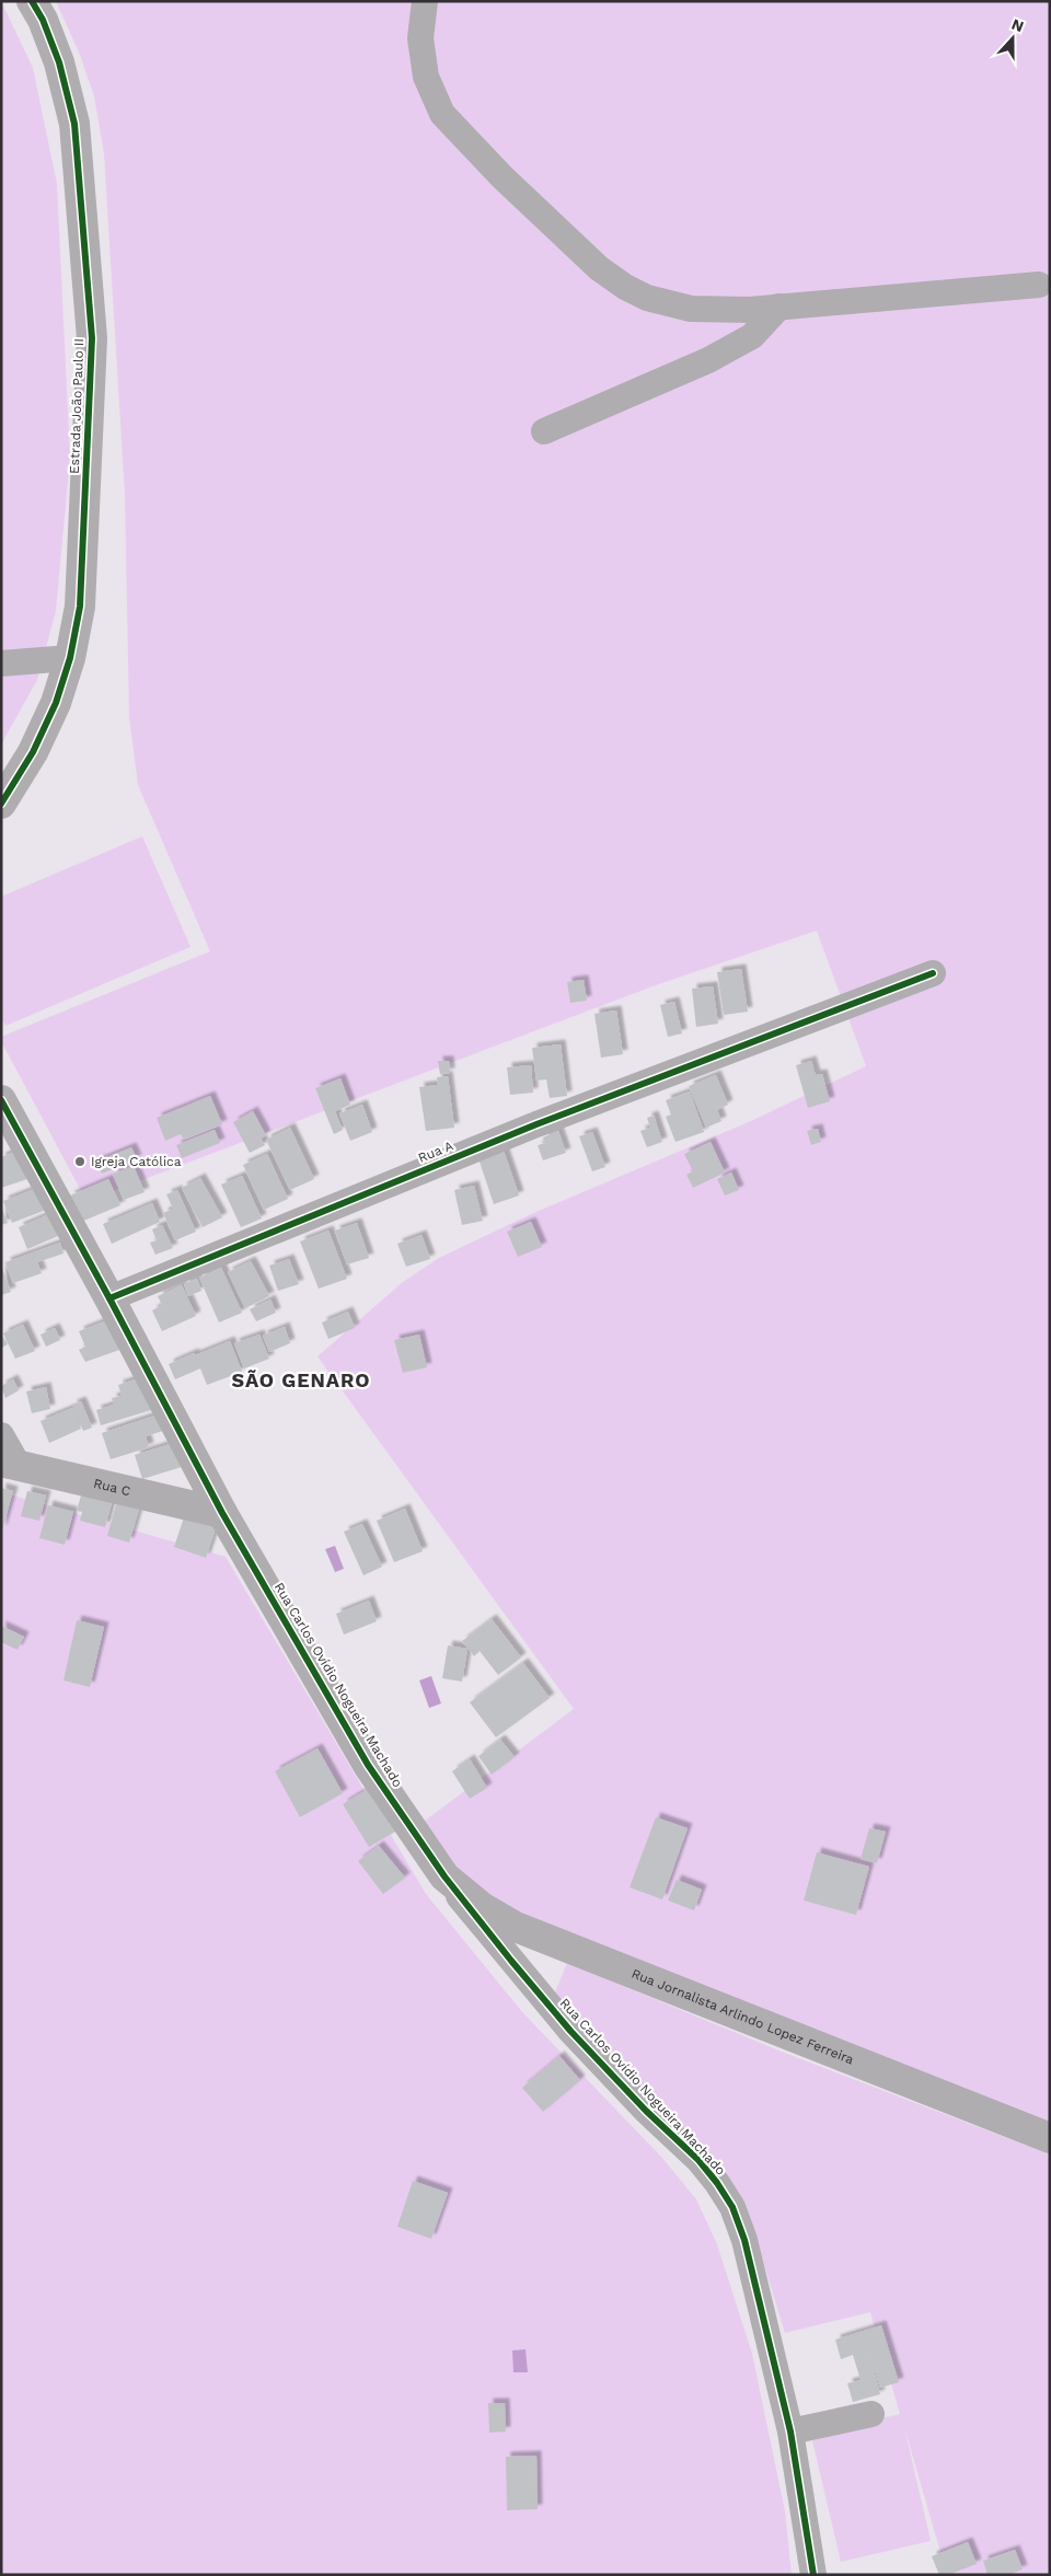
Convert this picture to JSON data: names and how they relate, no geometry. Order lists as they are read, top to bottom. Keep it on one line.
{"streets":{"street":["Estrada João Paulo II","Rua A","Rua C","Rua Carlos Ovídio Nogueira Machado","Rua Jornalista Arlindo Lopez Ferreira"]},"crossings":[["Rua A","Rua Carlos Ovídio Nogueira Machado"],["Rua C","Rua Carlos Ovídio Nogueira Machado"],["Rua Carlos Ovídio Nogueira Machado","Rua Jornalista Arlindo Lopez Ferreira"]],"districts":["SÃO GENARO"],"places":["Igreja Católica"],"north":"top"}
